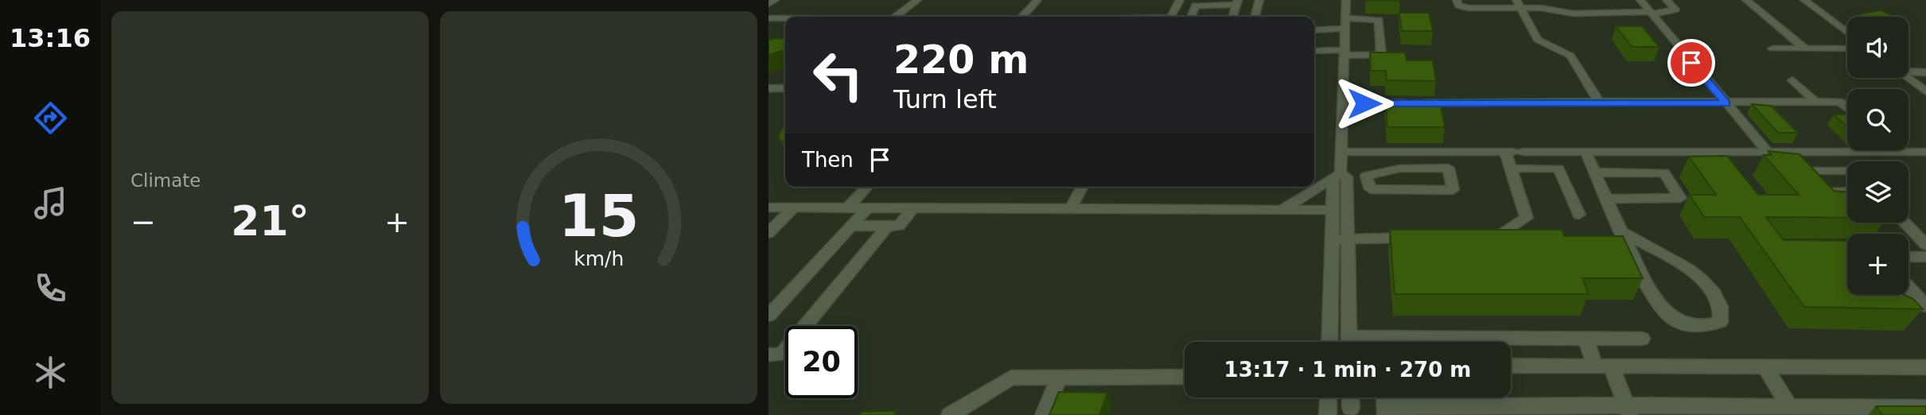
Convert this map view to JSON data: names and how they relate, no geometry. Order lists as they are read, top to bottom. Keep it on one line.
{"page":{"tabs":"13:16","tile":"Climate","map_buttons":"+","turn":["220 m","Turn left"],"then":"Then","heat":["−","21°","+"],"limit":"20","trip":"13:17 · 1 min · 270 m","gauge":["15","km/h"]}}
